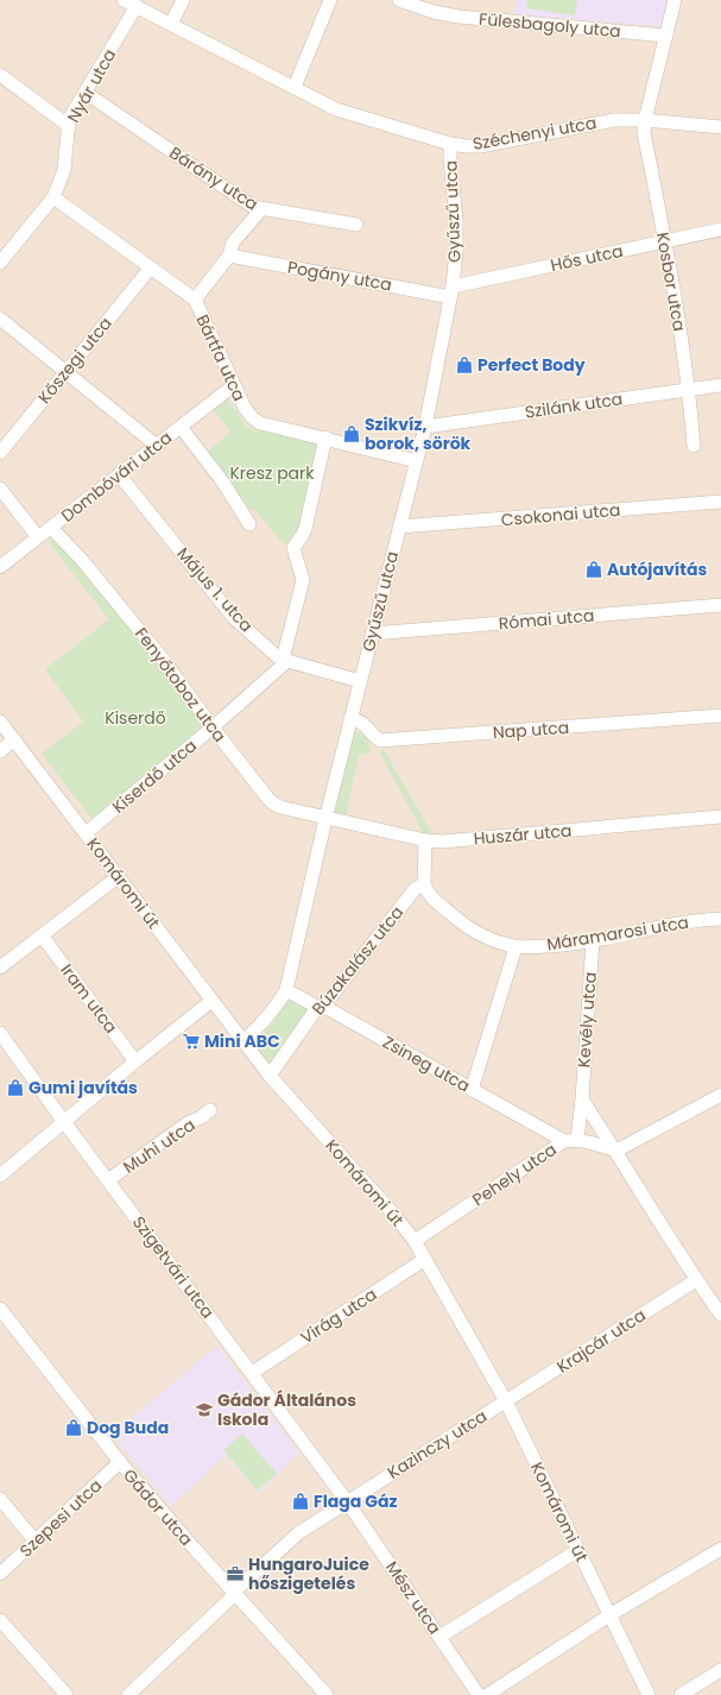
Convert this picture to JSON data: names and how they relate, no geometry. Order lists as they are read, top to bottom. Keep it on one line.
{"streets":{"street":["Fülesbagoly utca","Nyár utca","Széchenyi utca","Bárány utca","Gyűszű utca","Hős utca","Pogány utca","Kosbor utca","Bártfa utca","Kőszegi utca","Szilánk utca","Dombóvári utca","Csokonai utca","Május 1. utca","Római utca","Fenyőtoboz utca","Nap utca","Kiserdő utca","Huszár utca","Komáromi út","Máramarosi utca","Búzakalász utca","Iram utca","Kevély utca","Zsineg utca","Muhi utca","Pehely utca","Szigetvári utca","Virág utca","Krajcár utca","Kazinczy utca","Gádor utca","Szepesi utca","Mész utca"]},"crossings":[["Fülesbagoly utca","Kosbor utca"],["Nyár utca","Széchenyi utca"],["Nyár utca","Bárány utca"],["Nyár utca","Bártfa utca"],["Széchenyi utca","Gyűszű utca"],["Széchenyi utca","Kosbor utca"],["Gyűszű utca","Hős utca"],["Gyűszű utca","Pogány utca"],["Gyűszű utca","Bártfa utca"],["Gyűszű utca","Szilánk utca"],["Gyűszű utca","Csokonai utca"],["Gyűszű utca","Május 1. utca"],["Gyűszű utca","Római utca"],["Gyűszű utca","Fenyőtoboz utca"],["Gyűszű utca","Nap utca"],["Gyűszű utca","Huszár utca"],["Gyűszű utca","Komáromi út"],["Gyűszű utca","Zsineg utca"],["Hős utca","Pogány utca"],["Hős utca","Kosbor utca"],["Kosbor utca","Szilánk utca"],["Bártfa utca","Kőszegi utca"],["Bártfa utca","Dombóvári utca"],["Dombóvári utca","Május 1. utca"],["Dombóvári utca","Fenyőtoboz utca"],["Május 1. utca","Kiserdő utca"],["Fenyőtoboz utca","Kiserdő utca"],["Fenyőtoboz utca","Huszár utca"],["Kiserdő utca","Komáromi út"],["Komáromi út","Búzakalász utca"],["Komáromi út","Pehely utca"],["Komáromi út","Virág utca"],["Komáromi út","Krajcár utca"],["Komáromi út","Kazinczy utca"],["Máramarosi utca","Búzakalász utca"],["Máramarosi utca","Kevély utca"],["Búzakalász utca","Zsineg utca"],["Kevély utca","Zsineg utca"],["Kevély utca","Pehely utca"],["Zsineg utca","Pehely utca"],["Muhi utca","Szigetvári utca"],["Szigetvári utca","Virág utca"],["Szigetvári utca","Kazinczy utca"],["Szigetvári utca","Mész utca"],["Krajcár utca","Kazinczy utca"],["Kazinczy utca","Gádor utca"],["Kazinczy utca","Mész utca"],["Gádor utca","Szepesi utca"]],"parks":["Kresz park","Kiserdő"],"places":{"shop":["Perfect Body","Szikvíz, borok, sörök","Autójavítás","Gumi javítás","Dog Buda","Flaga Gáz"],"supermarket":["Mini ABC"],"school or university":["Gádor Általános Iskola"],"office":["HungaroJuice hőszigetelés"]}}
